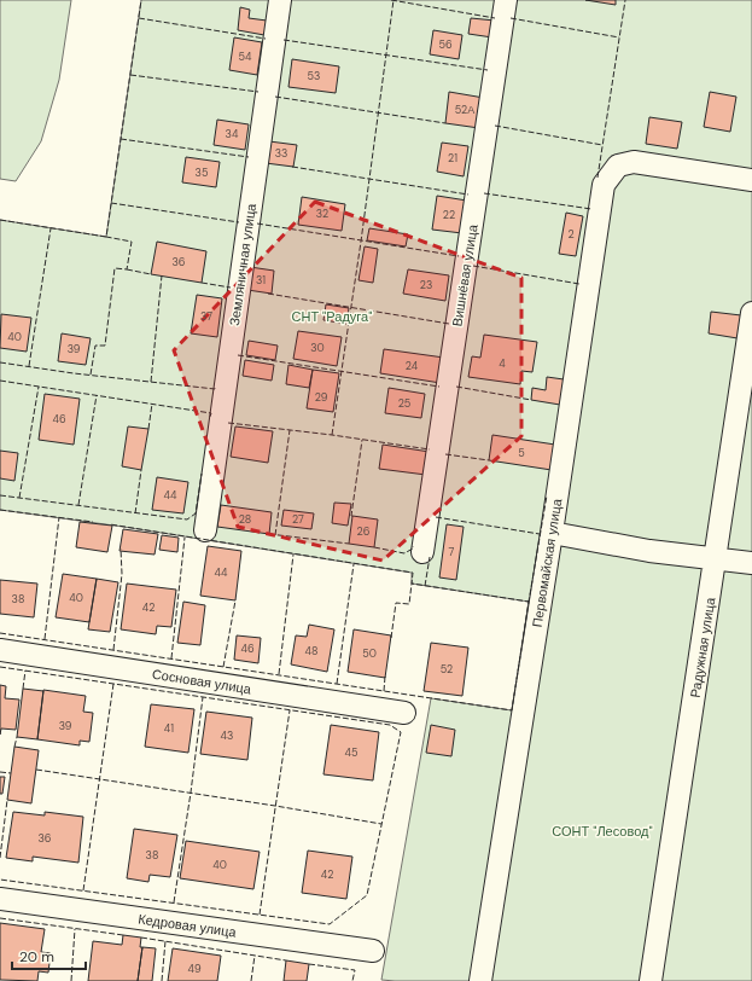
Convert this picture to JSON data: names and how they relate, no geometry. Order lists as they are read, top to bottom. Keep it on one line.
{"streets":{"street":["Земляничная улица","Вишнёвая улица","Первомайская улица","Радужная улица","Сосновая улица","Кедровая улица"]},"parks":["СНТ \"Радуга\"","СОНТ \"Лесовод\""],"house_numbers":["56","54","53","52А","34","33","21","35","32","22","2","36","31","23","37","40","30","39","4","24","29","25","46","5","44","28","27","26","7","44","40","38","42","46","48","50","52","39","41","43","45","36","38","40","42","49"],"scale_bar":"20 m"}
